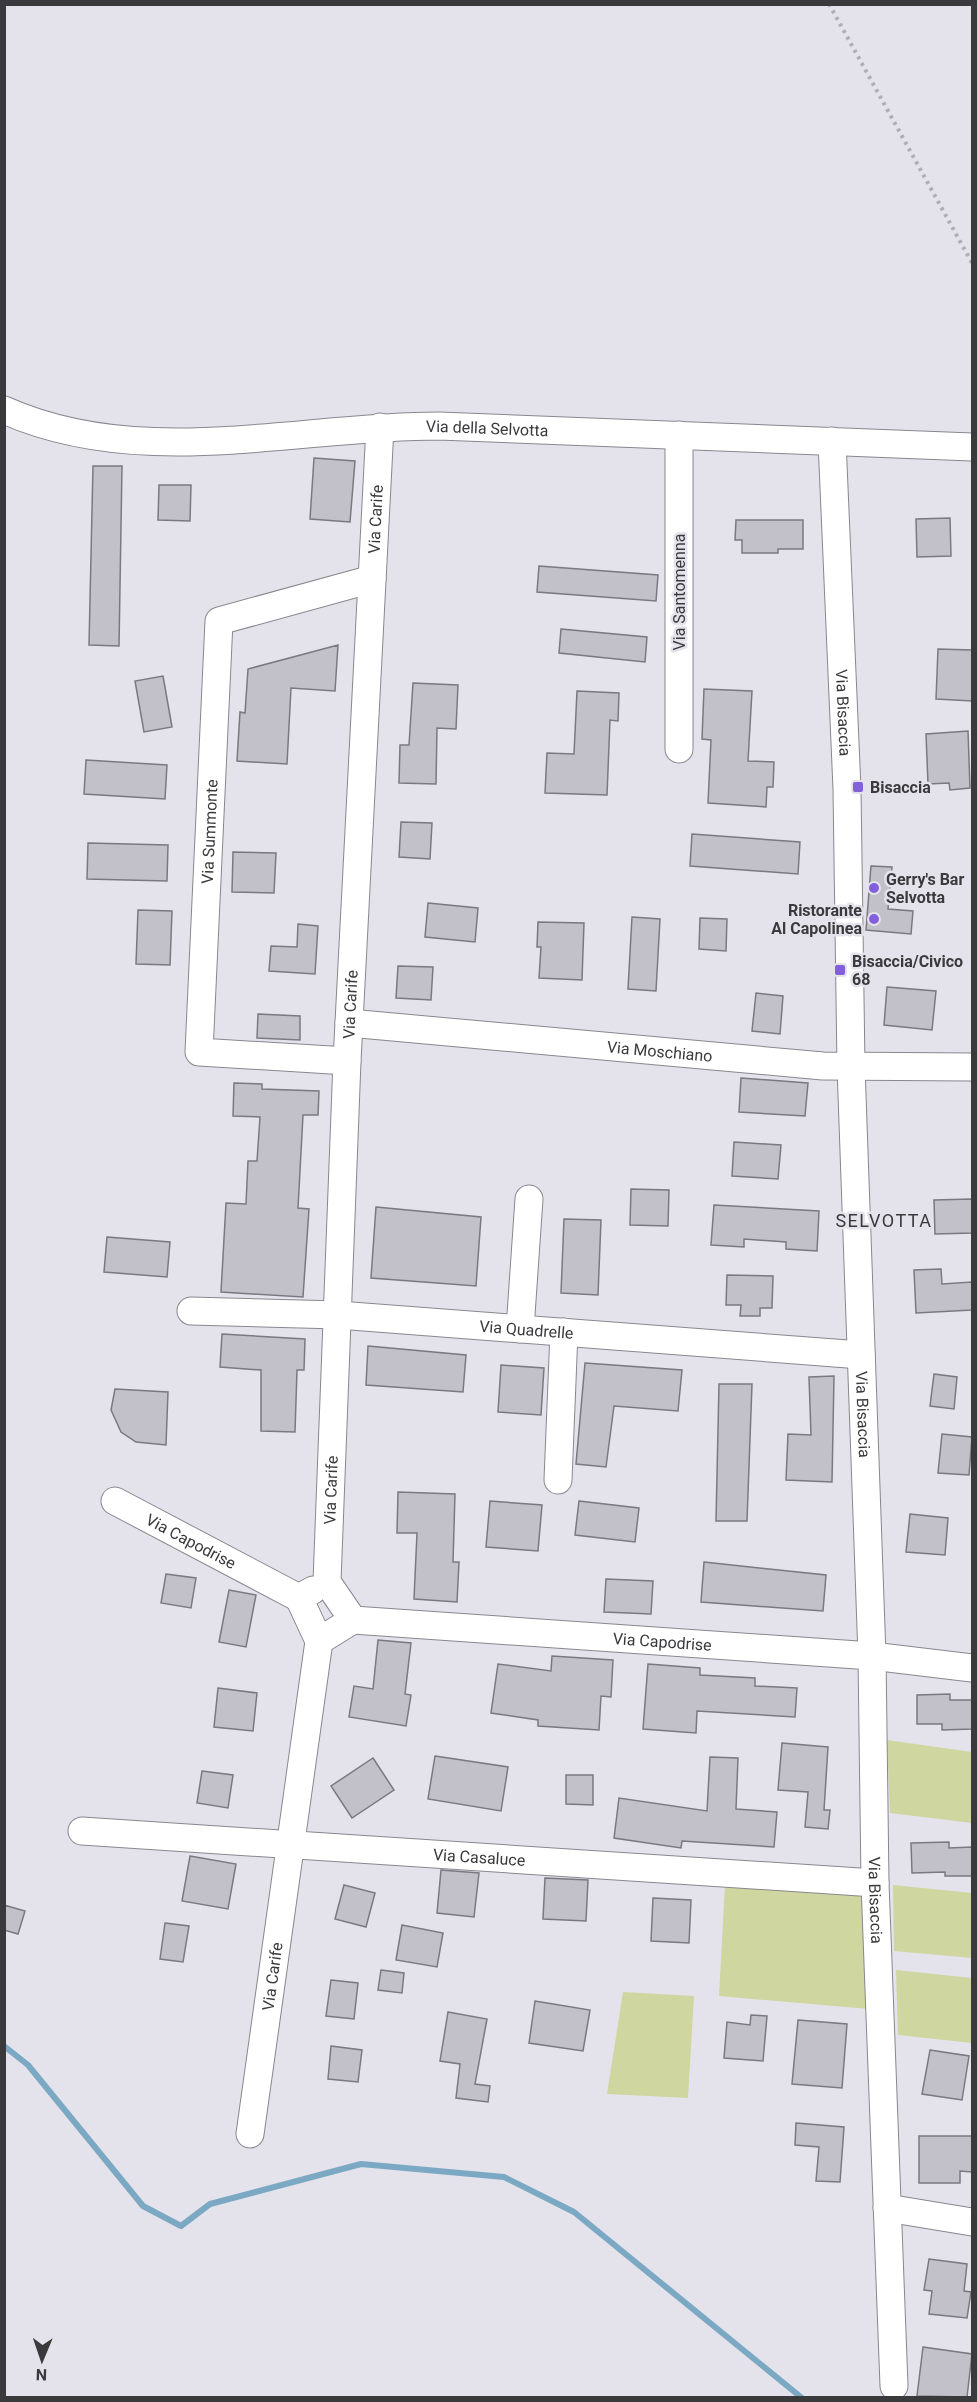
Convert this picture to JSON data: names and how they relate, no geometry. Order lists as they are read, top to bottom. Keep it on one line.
{"streets":{"street":["Via della Selvotta","Via Carife","Via Santomenna","Via Bisaccia","Via Summonte","Via Moschiano","Via Quadrelle","Via Capodrise","Via Casaluce"]},"crossings":[["Via della Selvotta","Via Carife"],["Via della Selvotta","Via Santomenna"],["Via della Selvotta","Via Bisaccia"],["Via Carife","Via Summonte"],["Via Carife","Via Moschiano"],["Via Carife","Via Quadrelle"],["Via Carife","Via Casaluce"],["Via Bisaccia","Via Moschiano"],["Via Bisaccia","Via Quadrelle"],["Via Bisaccia","Via Capodrise"],["Via Bisaccia","Via Casaluce"]],"districts":["SELVOTTA"],"places":{"transit":["Bisaccia","Bisaccia/Civico 68"],"other":["Gerry's Bar Selvotta","Ristorante Al Capolinea"]},"north":"bottom"}
